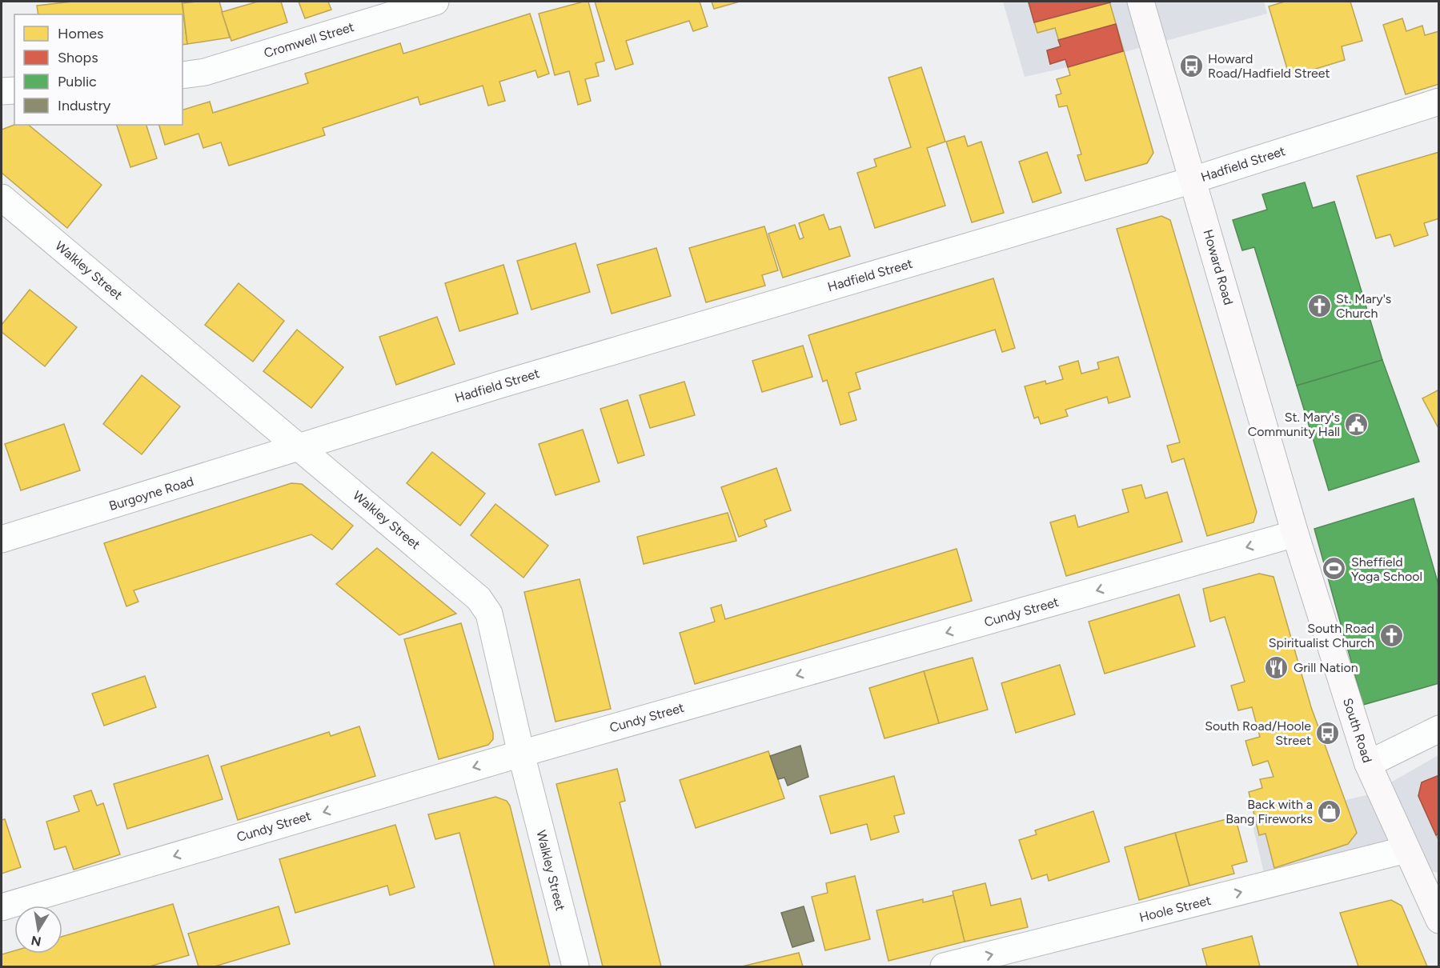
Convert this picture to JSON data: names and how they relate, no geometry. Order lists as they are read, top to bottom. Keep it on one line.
{"streets":{"street":["Cromwell Street","Hadfield Street","Howard Road","Walkley Street","Burgoyne Road","Cundy Street","South Road","Hoole Street"]},"crossings":[["Hadfield Street","Howard Road"],["Hadfield Street","Walkley Street"],["Hadfield Street","Burgoyne Road"],["Howard Road","Cundy Street"],["Howard Road","South Road"],["Walkley Street","Burgoyne Road"],["Walkley Street","Cundy Street"],["Cundy Street","South Road"],["South Road","Hoole Street"]],"one_way":["Cundy Street","Hoole Street"],"places":{"bus stop":["Howard Road/Hadfield Street","South Road/Hoole Street"],"church":["St. Mary's Church","South Road Spiritualist Church"],"public building":["St. Mary's Community Hall"],"sports":["Sheffield Yoga School"],"restaurant":["Grill Nation"],"shop":["Back with a Bang Fireworks"]},"legend":["Homes","Shops","Public","Industry"],"north":"bottom"}
